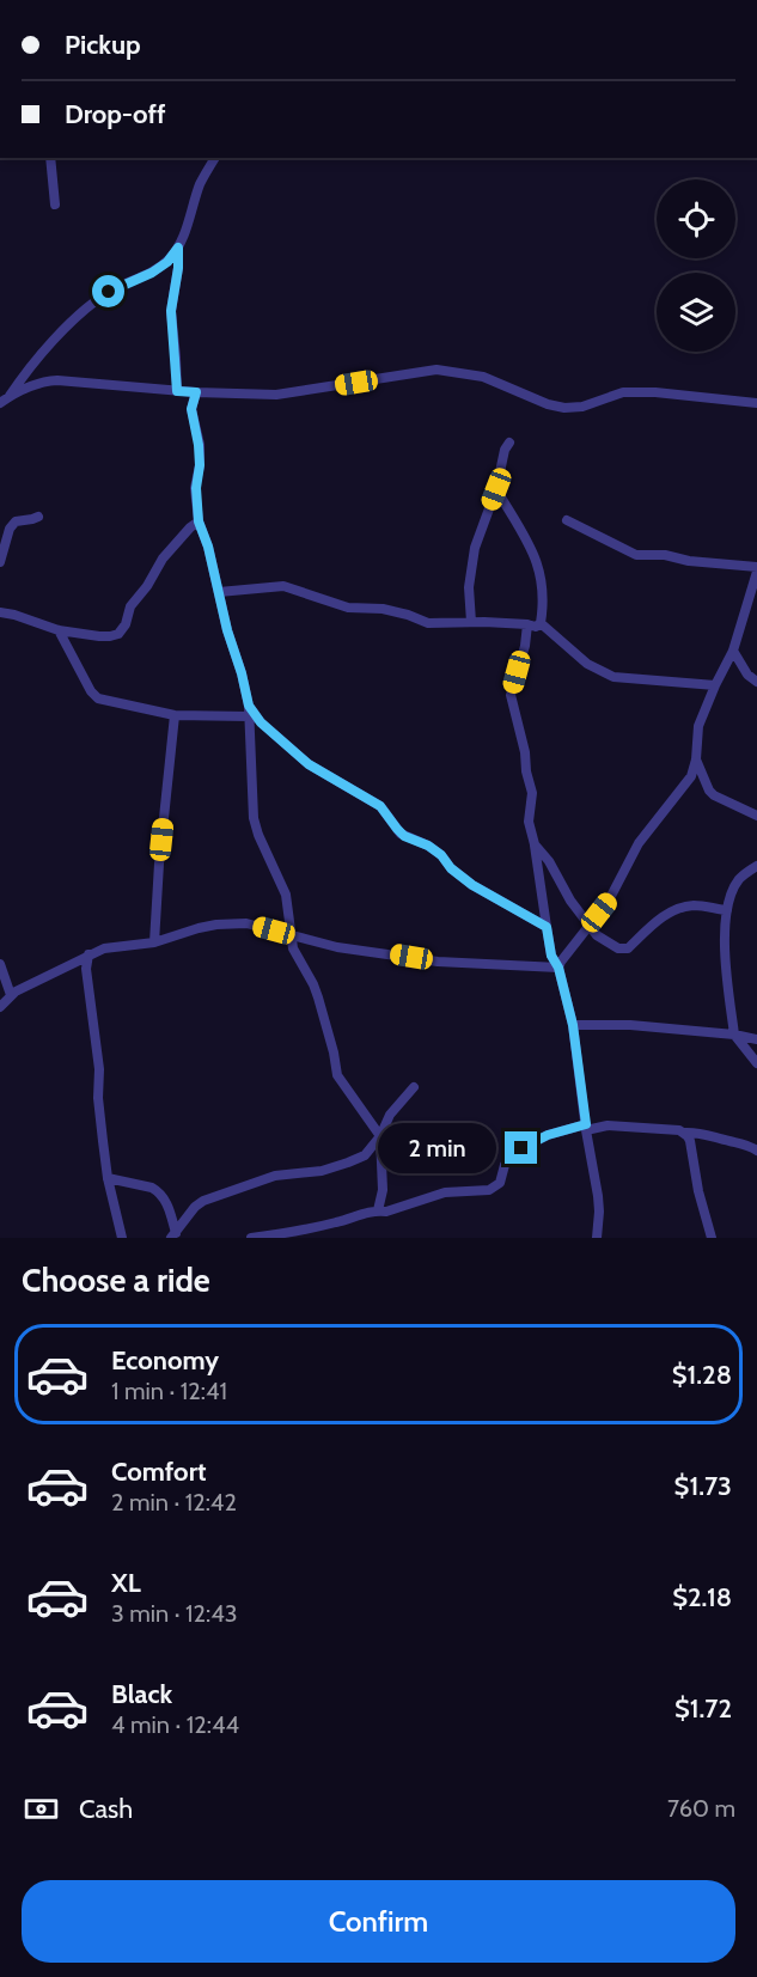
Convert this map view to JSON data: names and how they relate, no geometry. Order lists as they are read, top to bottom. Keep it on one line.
{"page":{"banner":["Pickup","Drop-off"],"bubble":"2 min","heading":"Choose a ride","list":[{"name":"Economy","note":"1 min · 12:41","value":"$1.28"},{"name":"Comfort","note":"2 min · 12:42","value":"$1.73"},{"name":"XL","note":"3 min · 12:43","value":"$2.18"},{"name":"Black","note":"4 min · 12:44","value":"$1.72"}],"pay":["Cash","760 m"],"buttons":"Confirm"}}
